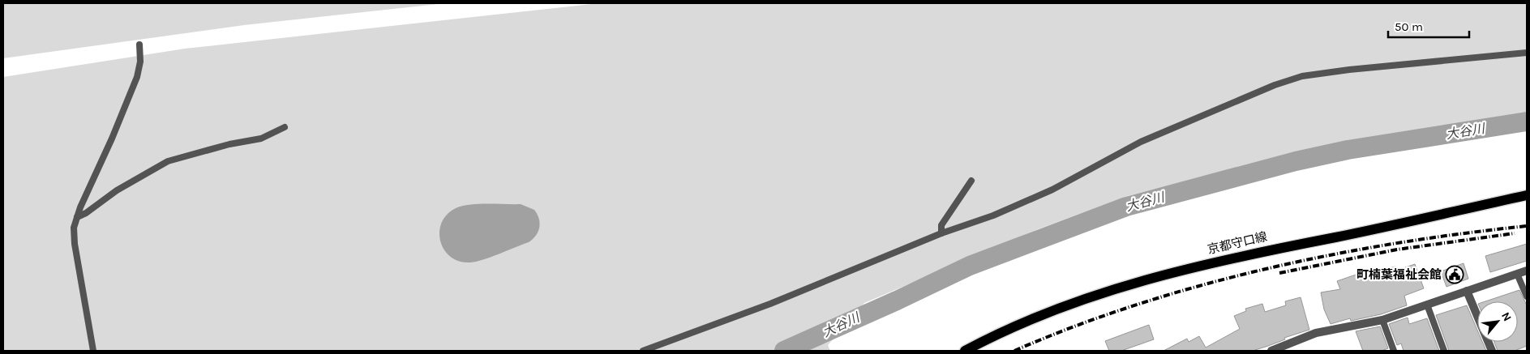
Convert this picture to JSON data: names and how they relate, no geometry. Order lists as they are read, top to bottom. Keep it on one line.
{"streets":{"main road":["京都守口線"]},"water":["大谷川"],"places":{"public building":["町楠葉福祉会館"]},"scale_bar":"50 m","north":"top right"}
